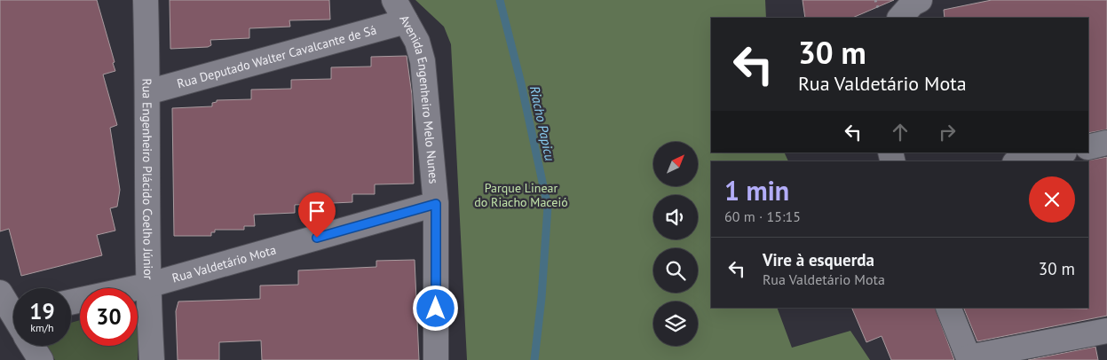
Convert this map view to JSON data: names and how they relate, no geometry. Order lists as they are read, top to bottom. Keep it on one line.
{"streets":{"street":["Rua Deputado Walter Cavalcante de Sá","Avenida Engenheiro Melo Nunes","Rua Engenheiro Plácido Coelho Júnior","Rua Valdetário Mota"]},"crossings":[["Rua Deputado Walter Cavalcante de Sá","Avenida Engenheiro Melo Nunes"],["Rua Deputado Walter Cavalcante de Sá","Rua Engenheiro Plácido Coelho Júnior"],["Avenida Engenheiro Melo Nunes","Rua Valdetário Mota"],["Rua Engenheiro Plácido Coelho Júnior","Rua Valdetário Mota"]],"water":["Riacho Papicu"],"parks":["Parque Linear do Riacho Maceió"],"north":"top right","page":{"turn":["30 m","Rua Valdetário Mota"],"heading":["1 min","60 m · 15:15"],"list":[{"name":"Vire à esquerda","note":"Rua Valdetário Mota","value":"30 m"}],"speed":"19 km/h","limit":"30"}}
